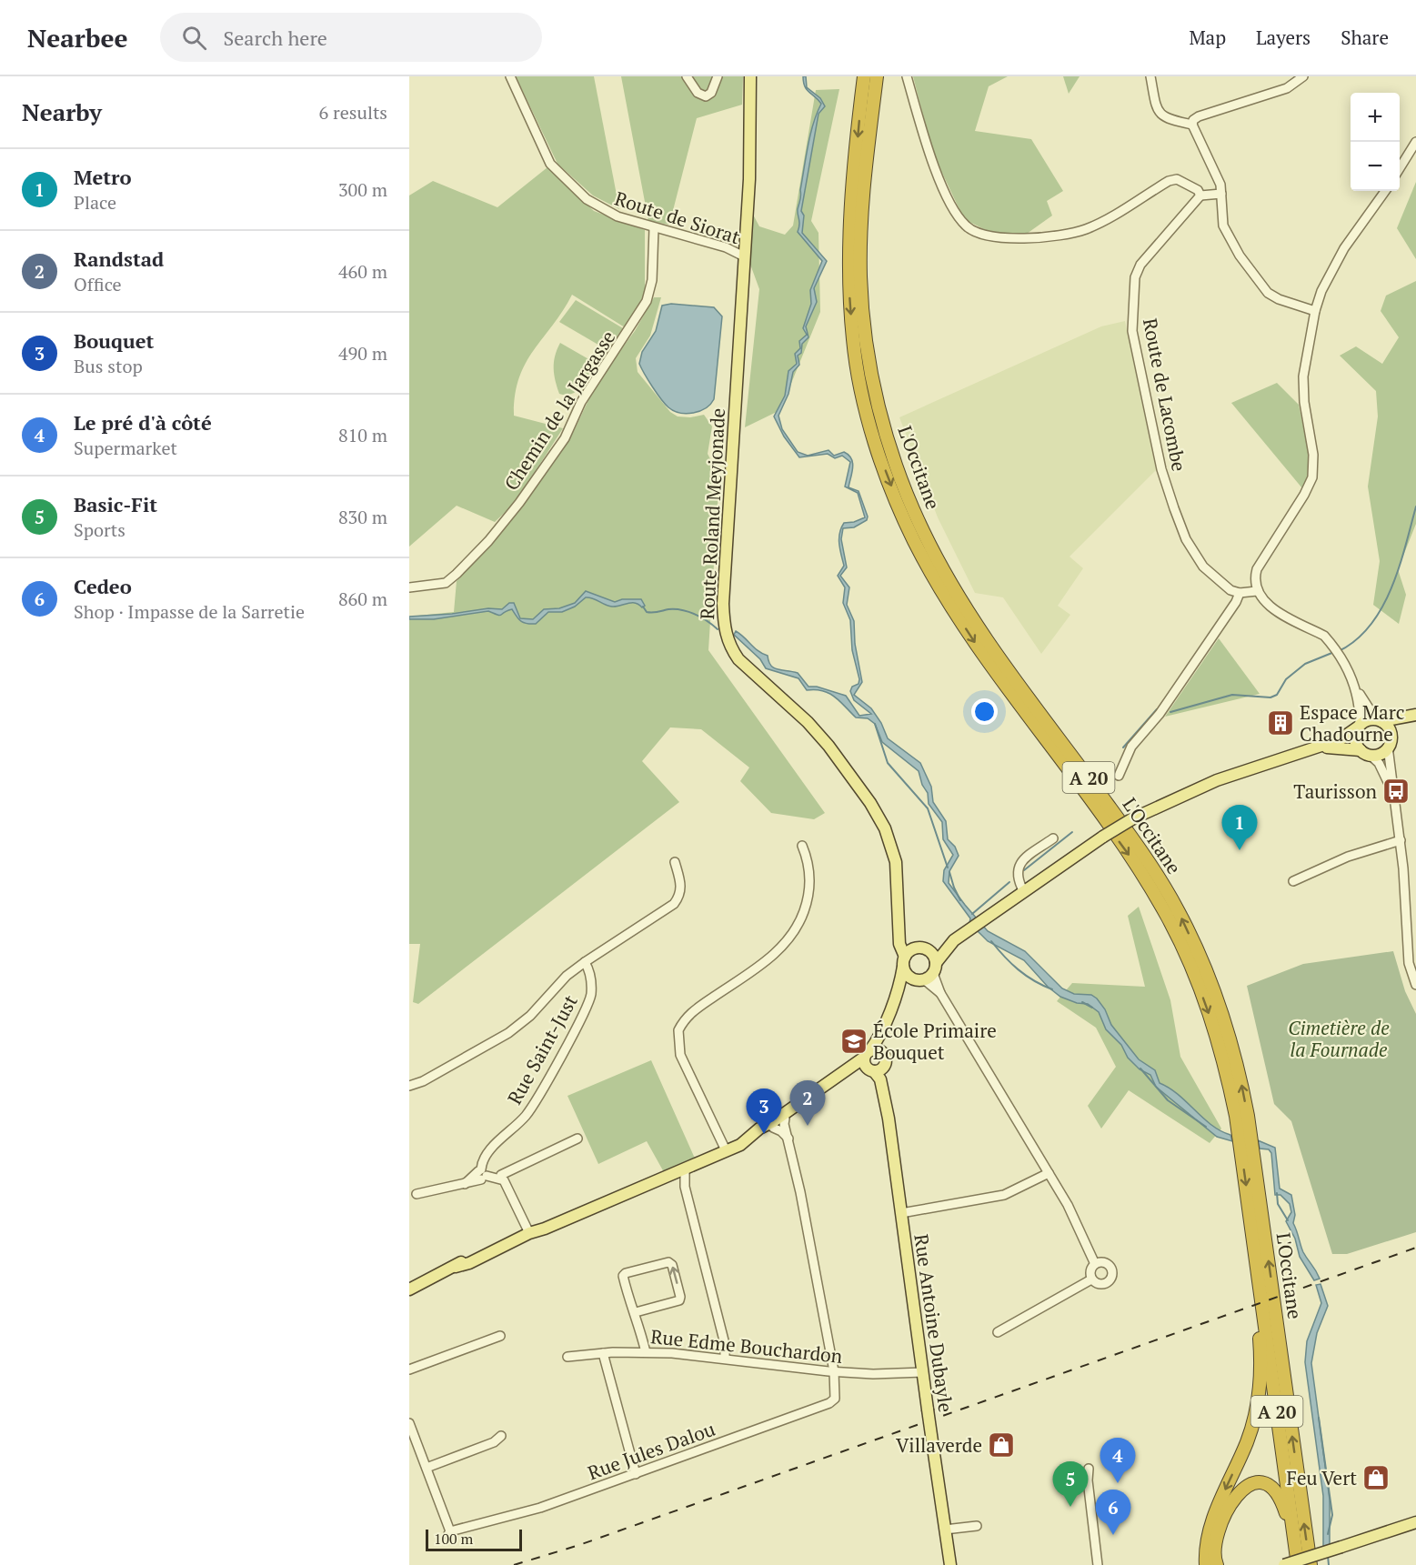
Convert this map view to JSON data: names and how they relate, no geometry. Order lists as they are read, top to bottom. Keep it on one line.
{"streets":{"highway":["L'Occitane","A 20"],"main road":["Route Roland Meyjonade","Rue Antoine Dubayle"],"street":["Route de Siorat","Route de Lacombe","Chemin de la Jargasse","Rue Saint-Just","Rue Edme Bouchardon","Rue Jules Dalou"]},"crossings":[["Route de Siorat","Chemin de la Jargasse"],["Route de Siorat","Route Roland Meyjonade"],["Route Roland Meyjonade","Rue Antoine Dubayle"],["Rue Antoine Dubayle","Rue Edme Bouchardon"],["Rue Edme Bouchardon","Rue Jules Dalou"]],"parks":["Cimetière de la Fournade"],"places":{"building":["Espace Marc Chadourne"],"bus stop":["Taurisson"],"school or university":["École Primaire Bouquet"],"shop":["Villaverde","Feu Vert"]},"scale_bar":"100 m","page":{"header":"Nearbee","search":"Search here","nav":["Map","Layers","Share"],"heading":["Nearby","6 results"],"map_buttons":["+","−"],"list":[{"mark":"1","name":"Metro","note":"Place","value":"300 m"},{"mark":"2","name":"Randstad","note":"Office","value":"460 m"},{"mark":"3","name":"Bouquet","note":"Bus stop","value":"490 m"},{"mark":"4","name":"Le pré d'à côté","note":"Supermarket","value":"810 m"},{"mark":"5","name":"Basic-Fit","note":"Sports","value":"830 m"},{"mark":"6","name":"Cedeo","note":"Shop · Impasse de la Sarretie","value":"860 m"}],"pins":["1","2","3","4","5","6"],"scale":"100 m"}}
